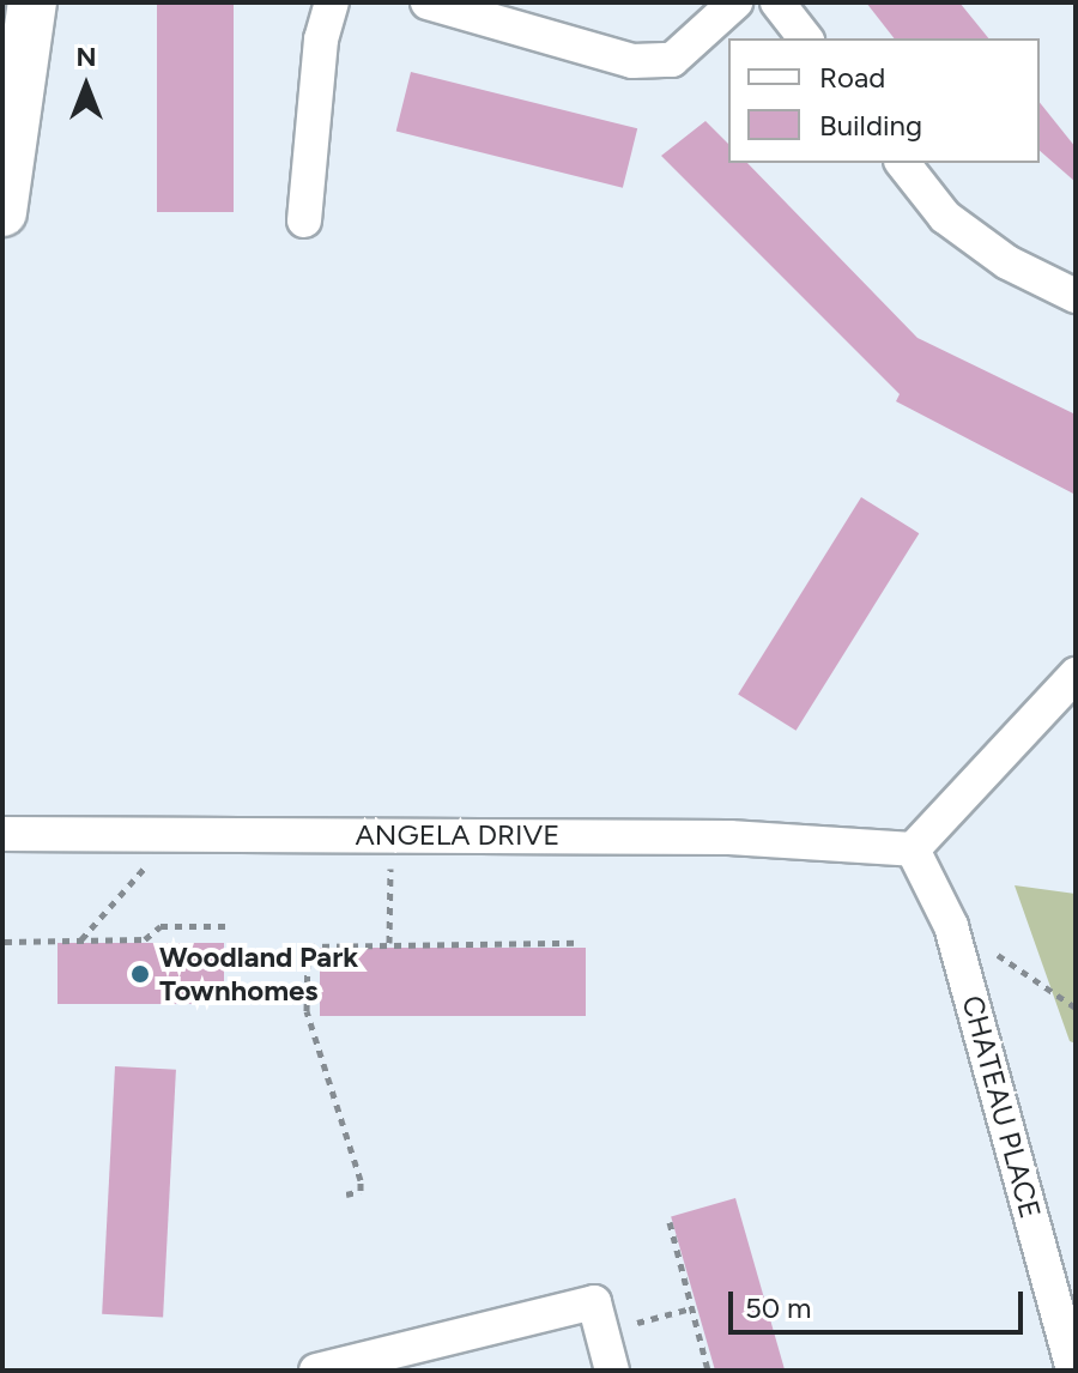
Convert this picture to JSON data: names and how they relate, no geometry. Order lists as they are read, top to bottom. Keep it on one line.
{"streets":{"street":["ANGELA DRIVE","CHATEAU PLACE"]},"crossings":[["ANGELA DRIVE","CHATEAU PLACE"]],"places":["Woodland Park Townhomes"],"legend":["Road","Building"],"scale_bar":"50 m","north":"top"}
